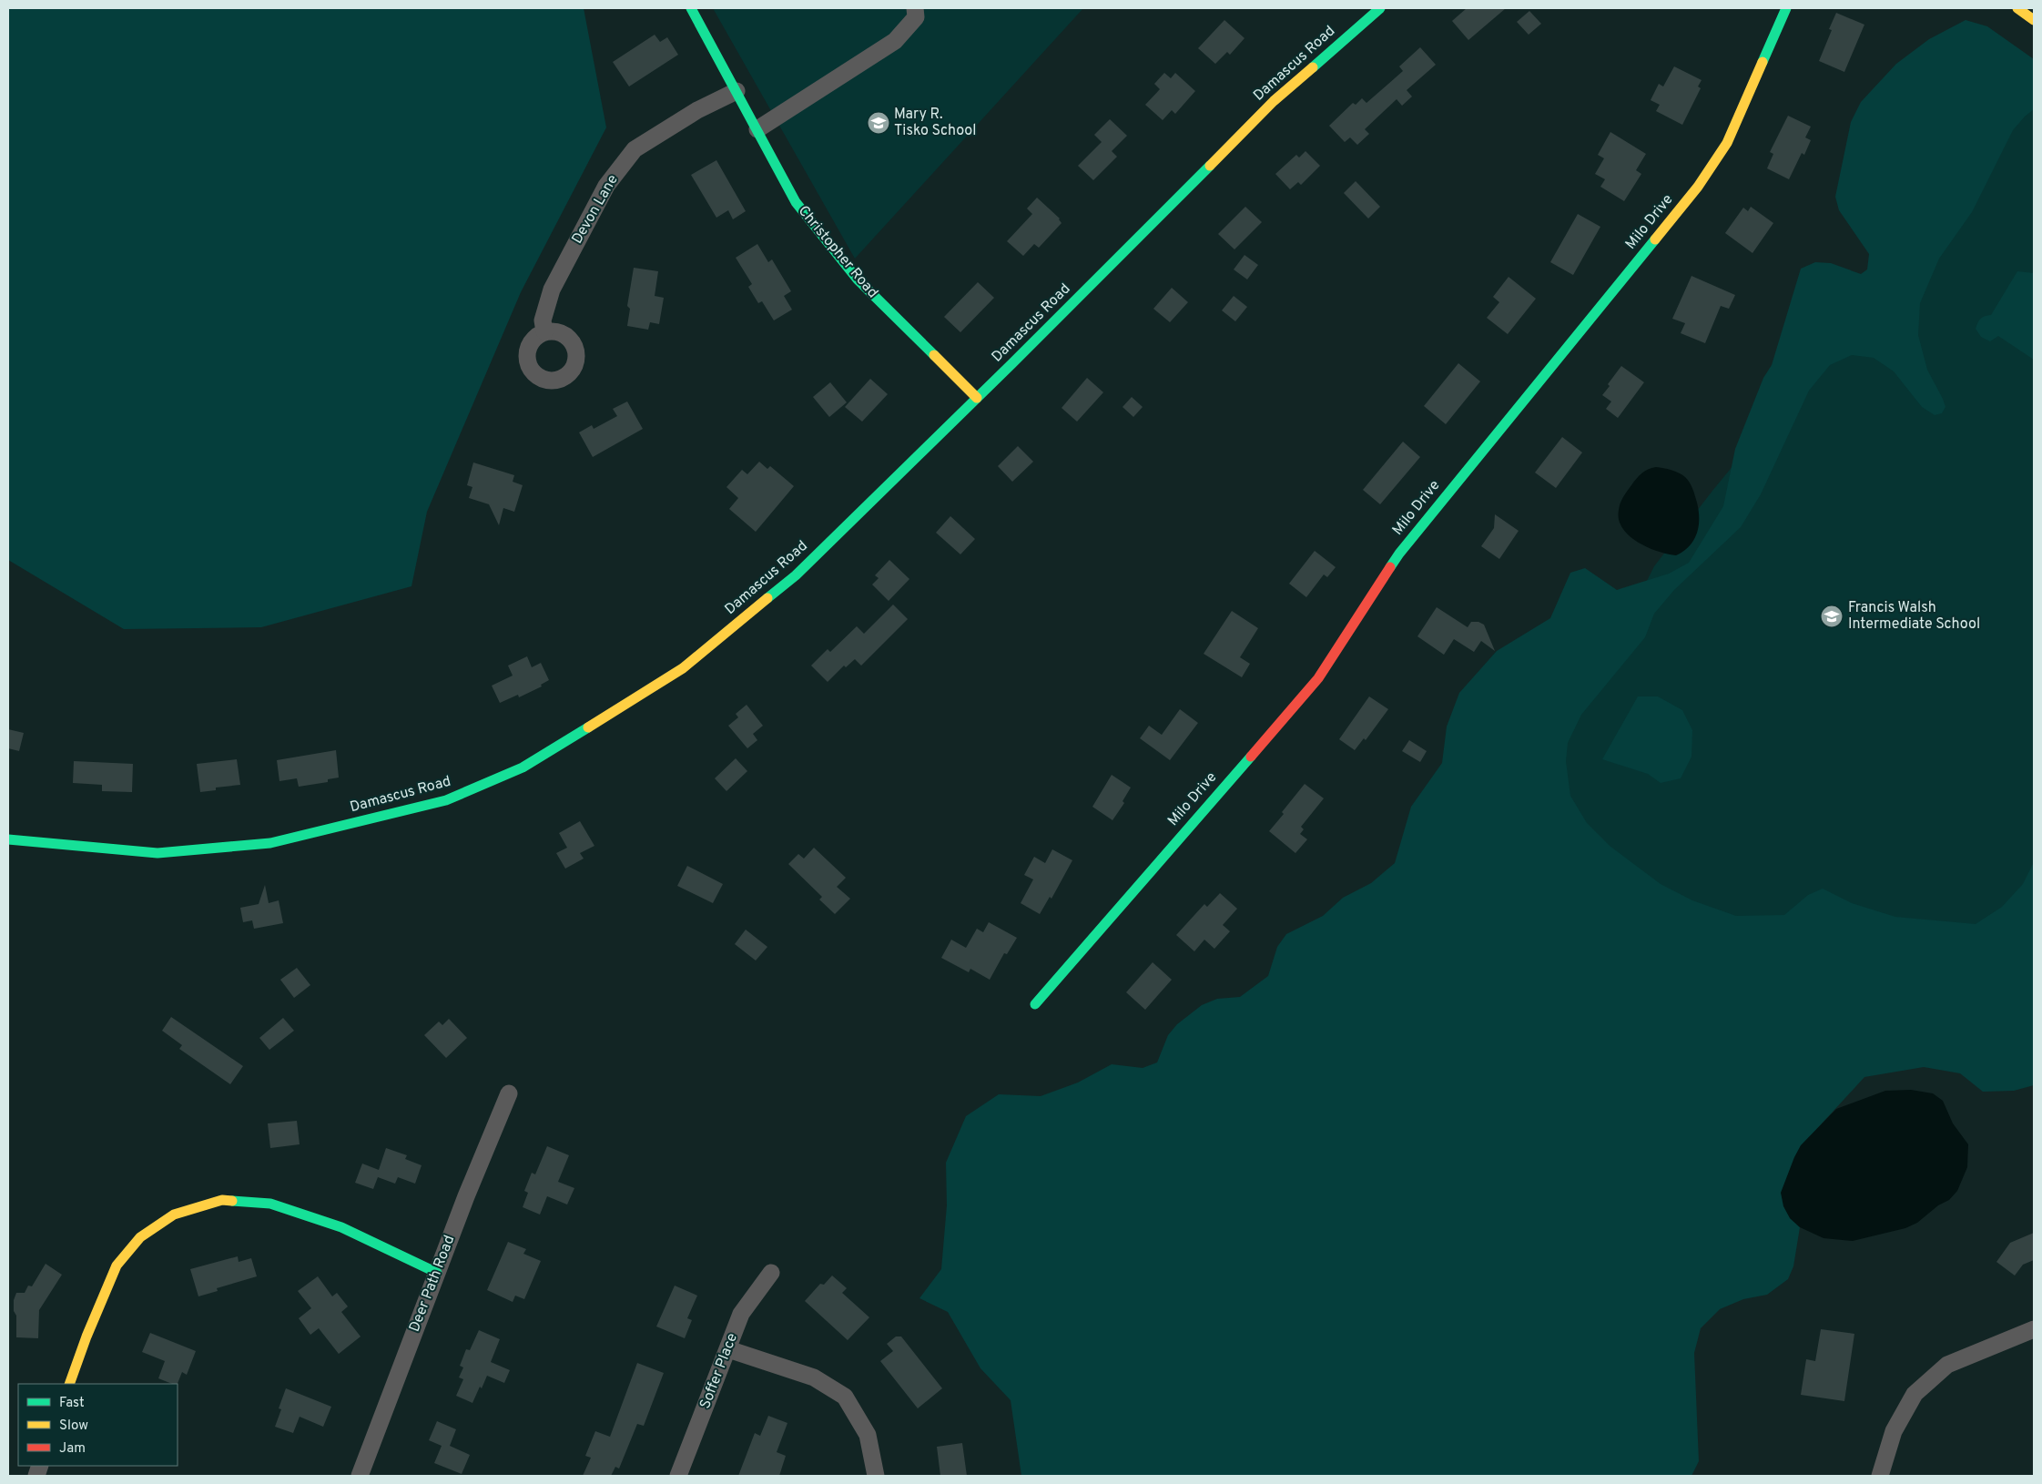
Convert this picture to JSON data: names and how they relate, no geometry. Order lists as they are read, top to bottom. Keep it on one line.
{"streets":{"street":["Damascus Road","Devon Lane","Milo Drive","Christopher Road","Deer Path Road","Soffer Place"]},"crossings":[["Damascus Road","Christopher Road"],["Devon Lane","Christopher Road"]],"places":{"school or university":["Mary R. Tisko School","Francis Walsh Intermediate School"]},"legend":["Fast","Slow","Jam"]}
